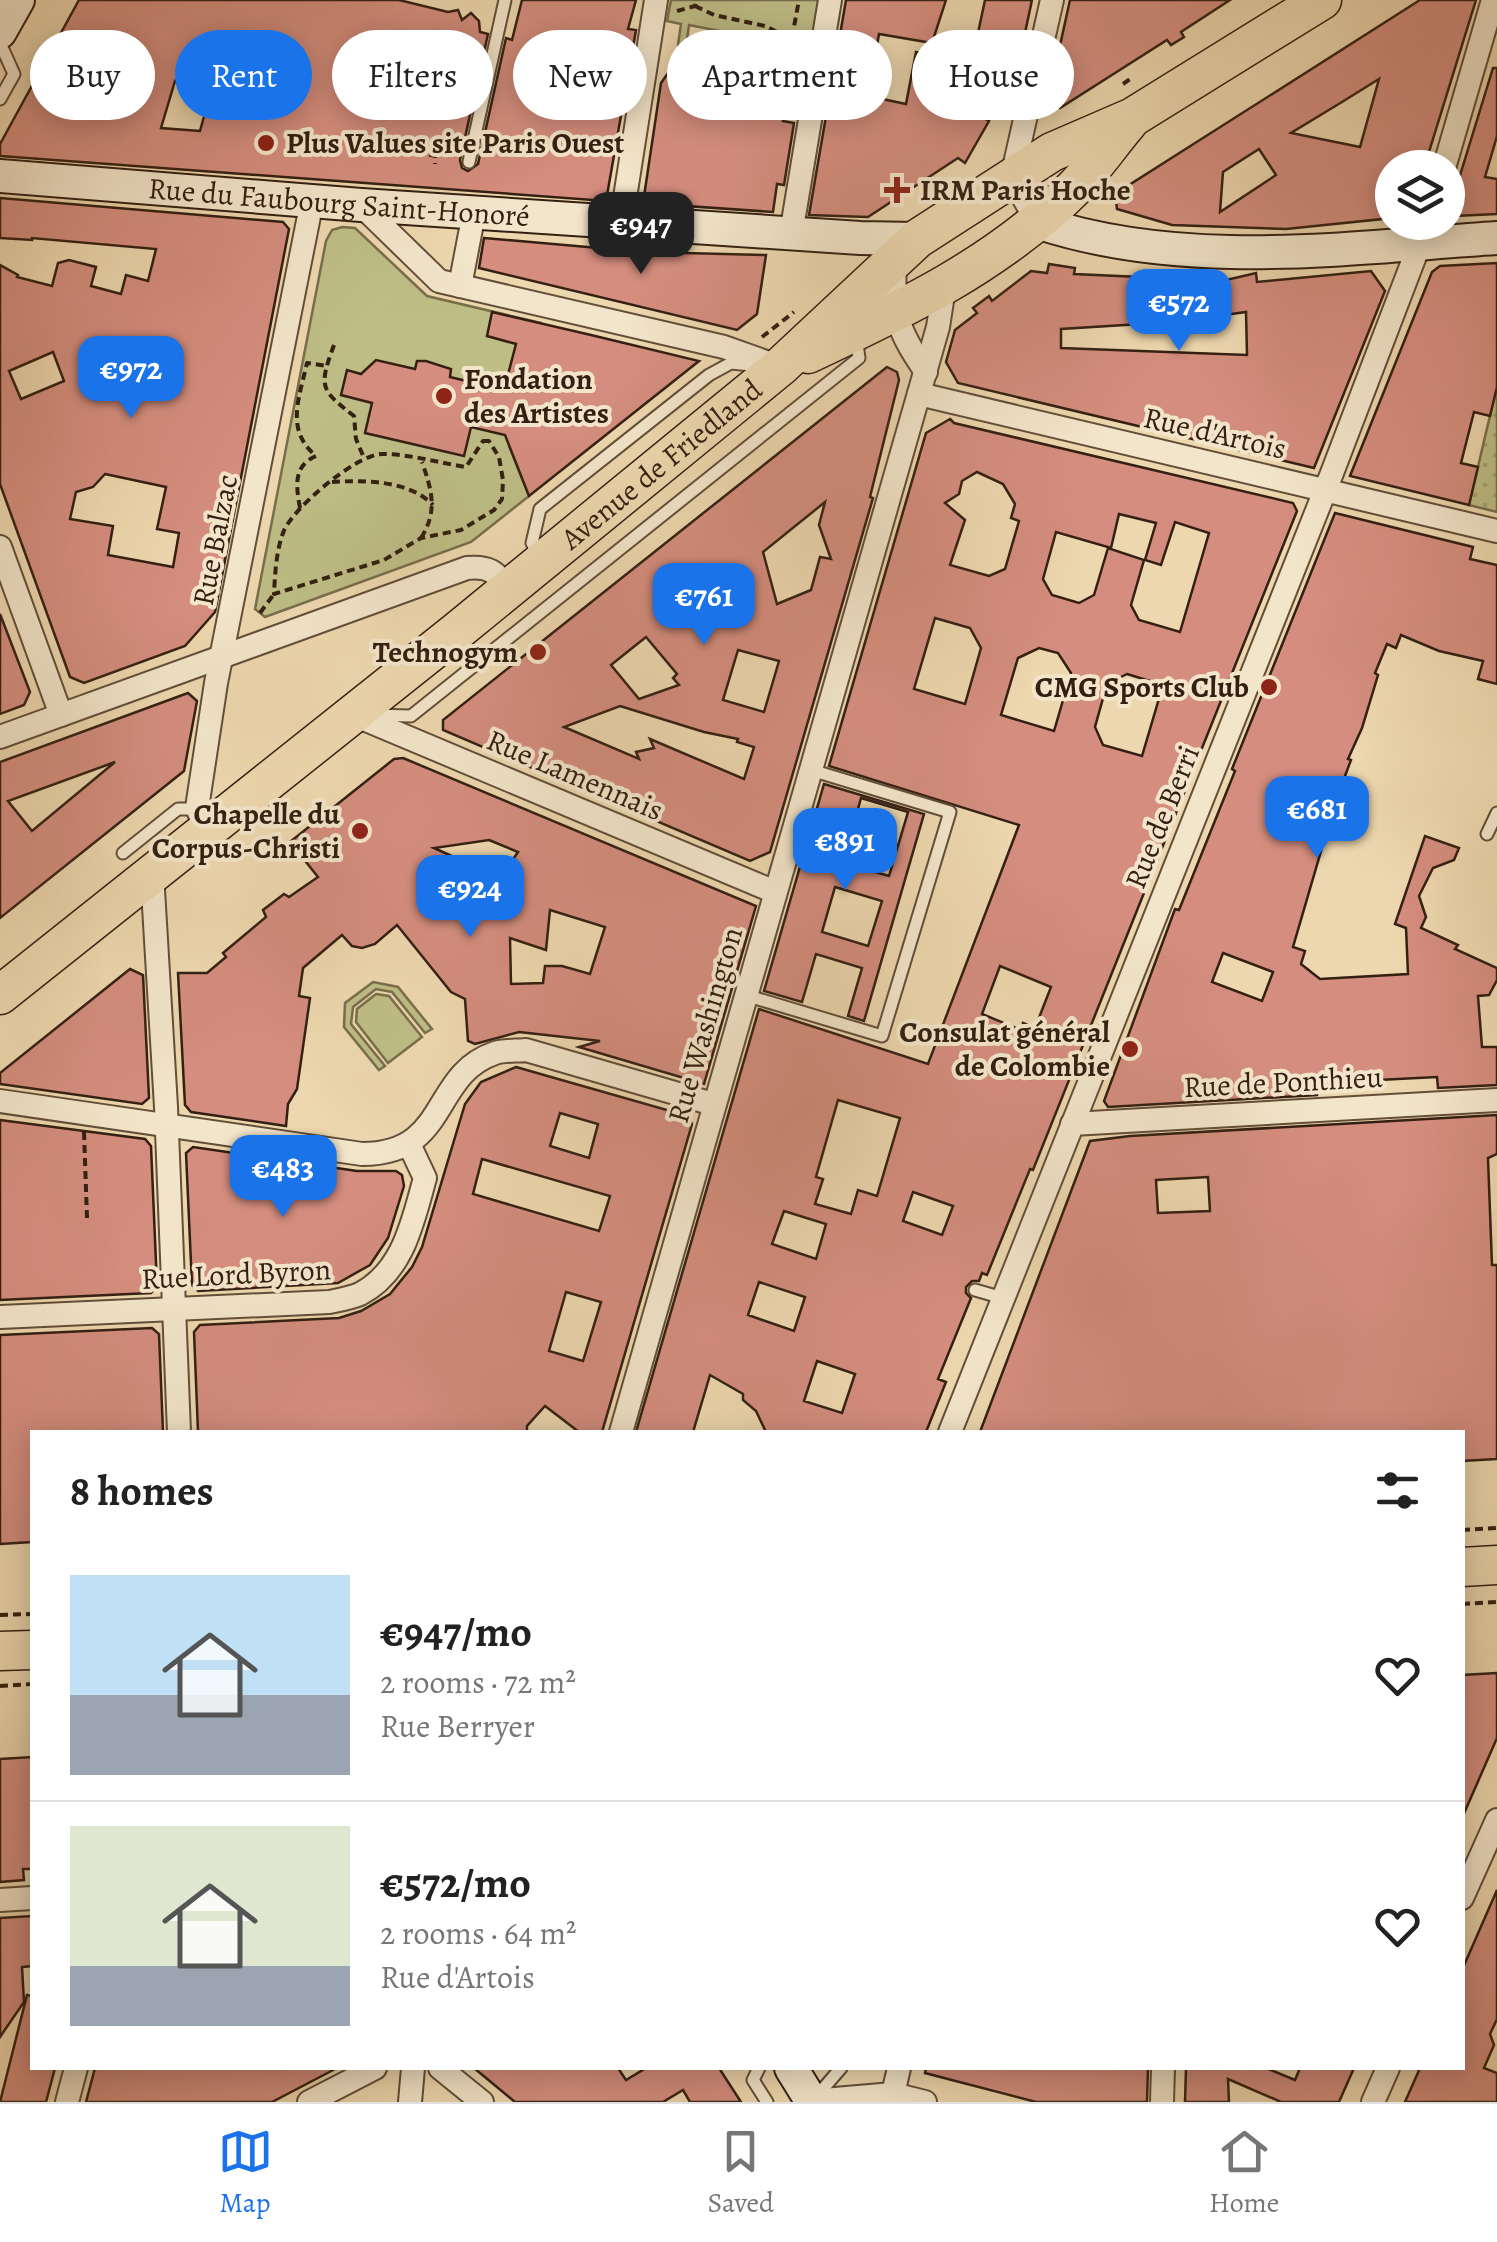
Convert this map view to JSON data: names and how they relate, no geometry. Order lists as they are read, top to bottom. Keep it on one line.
{"streets":{"main road":["Avenue de Friedland"],"street":["Rue du Faubourg Saint-Honoré","Rue d'Artois","Rue Balzac","Rue Lamennais","Rue de Berri","Rue Washington","Rue de Ponthieu","Rue Lord Byron"]},"crossings":[["Rue du Faubourg Saint-Honoré","Avenue de Friedland"],["Rue du Faubourg Saint-Honoré","Rue Balzac"],["Rue d'Artois","Rue de Berri"],["Rue d'Artois","Rue Washington"],["Avenue de Friedland","Rue Balzac"],["Avenue de Friedland","Rue Lamennais"],["Avenue de Friedland","Rue Washington"],["Rue Lamennais","Rue Washington"],["Rue de Berri","Rue de Ponthieu"]],"places":{"other":["Plus Values site Paris Ouest","Fondation des Artistes","Technogym","CMG Sports Club","Chapelle du Corpus-Christi","Consulat général de Colombie"],"health":["IRM Paris Hoche"]},"page":{"chip":["Buy","Rent","Filters","New","Apartment","House"],"price":["€947","€572","€972","€761","€681","€891","€924","€483"],"heading":"8 homes","list":[{"name":"€947/mo","note":"2 rooms · 72 m² · Rue Berryer"},{"name":"€572/mo","note":"2 rooms · 64 m² · Rue d'Artois"}],"tabs":["Map","Saved","Home"]}}
